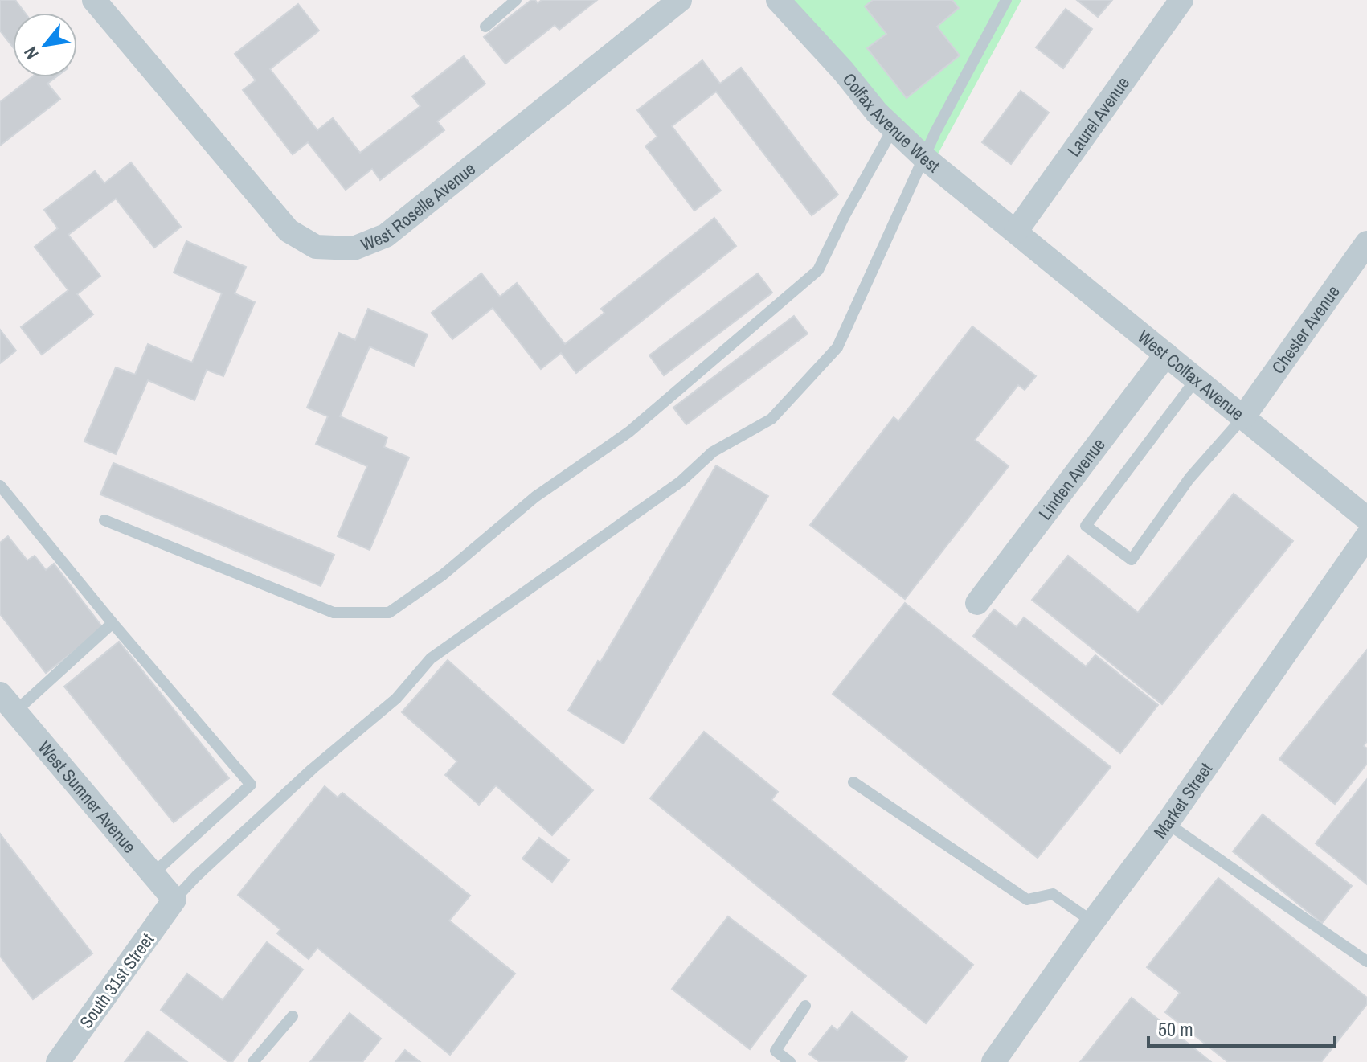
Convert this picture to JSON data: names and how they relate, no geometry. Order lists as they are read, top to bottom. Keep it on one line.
{"streets":{"street":["Laurel Avenue","Colfax Avenue West","West Roselle Avenue","Chester Avenue","West Colfax Avenue","Linden Avenue","West Sumner Avenue","Market Street","South 31st Street"]},"crossings":[["Laurel Avenue","Colfax Avenue West"],["Laurel Avenue","West Colfax Avenue"],["Colfax Avenue West","West Colfax Avenue"],["Chester Avenue","West Colfax Avenue"],["West Colfax Avenue","Linden Avenue"],["West Sumner Avenue","South 31st Street"]],"scale_bar":"50 m","north":"bottom left"}
